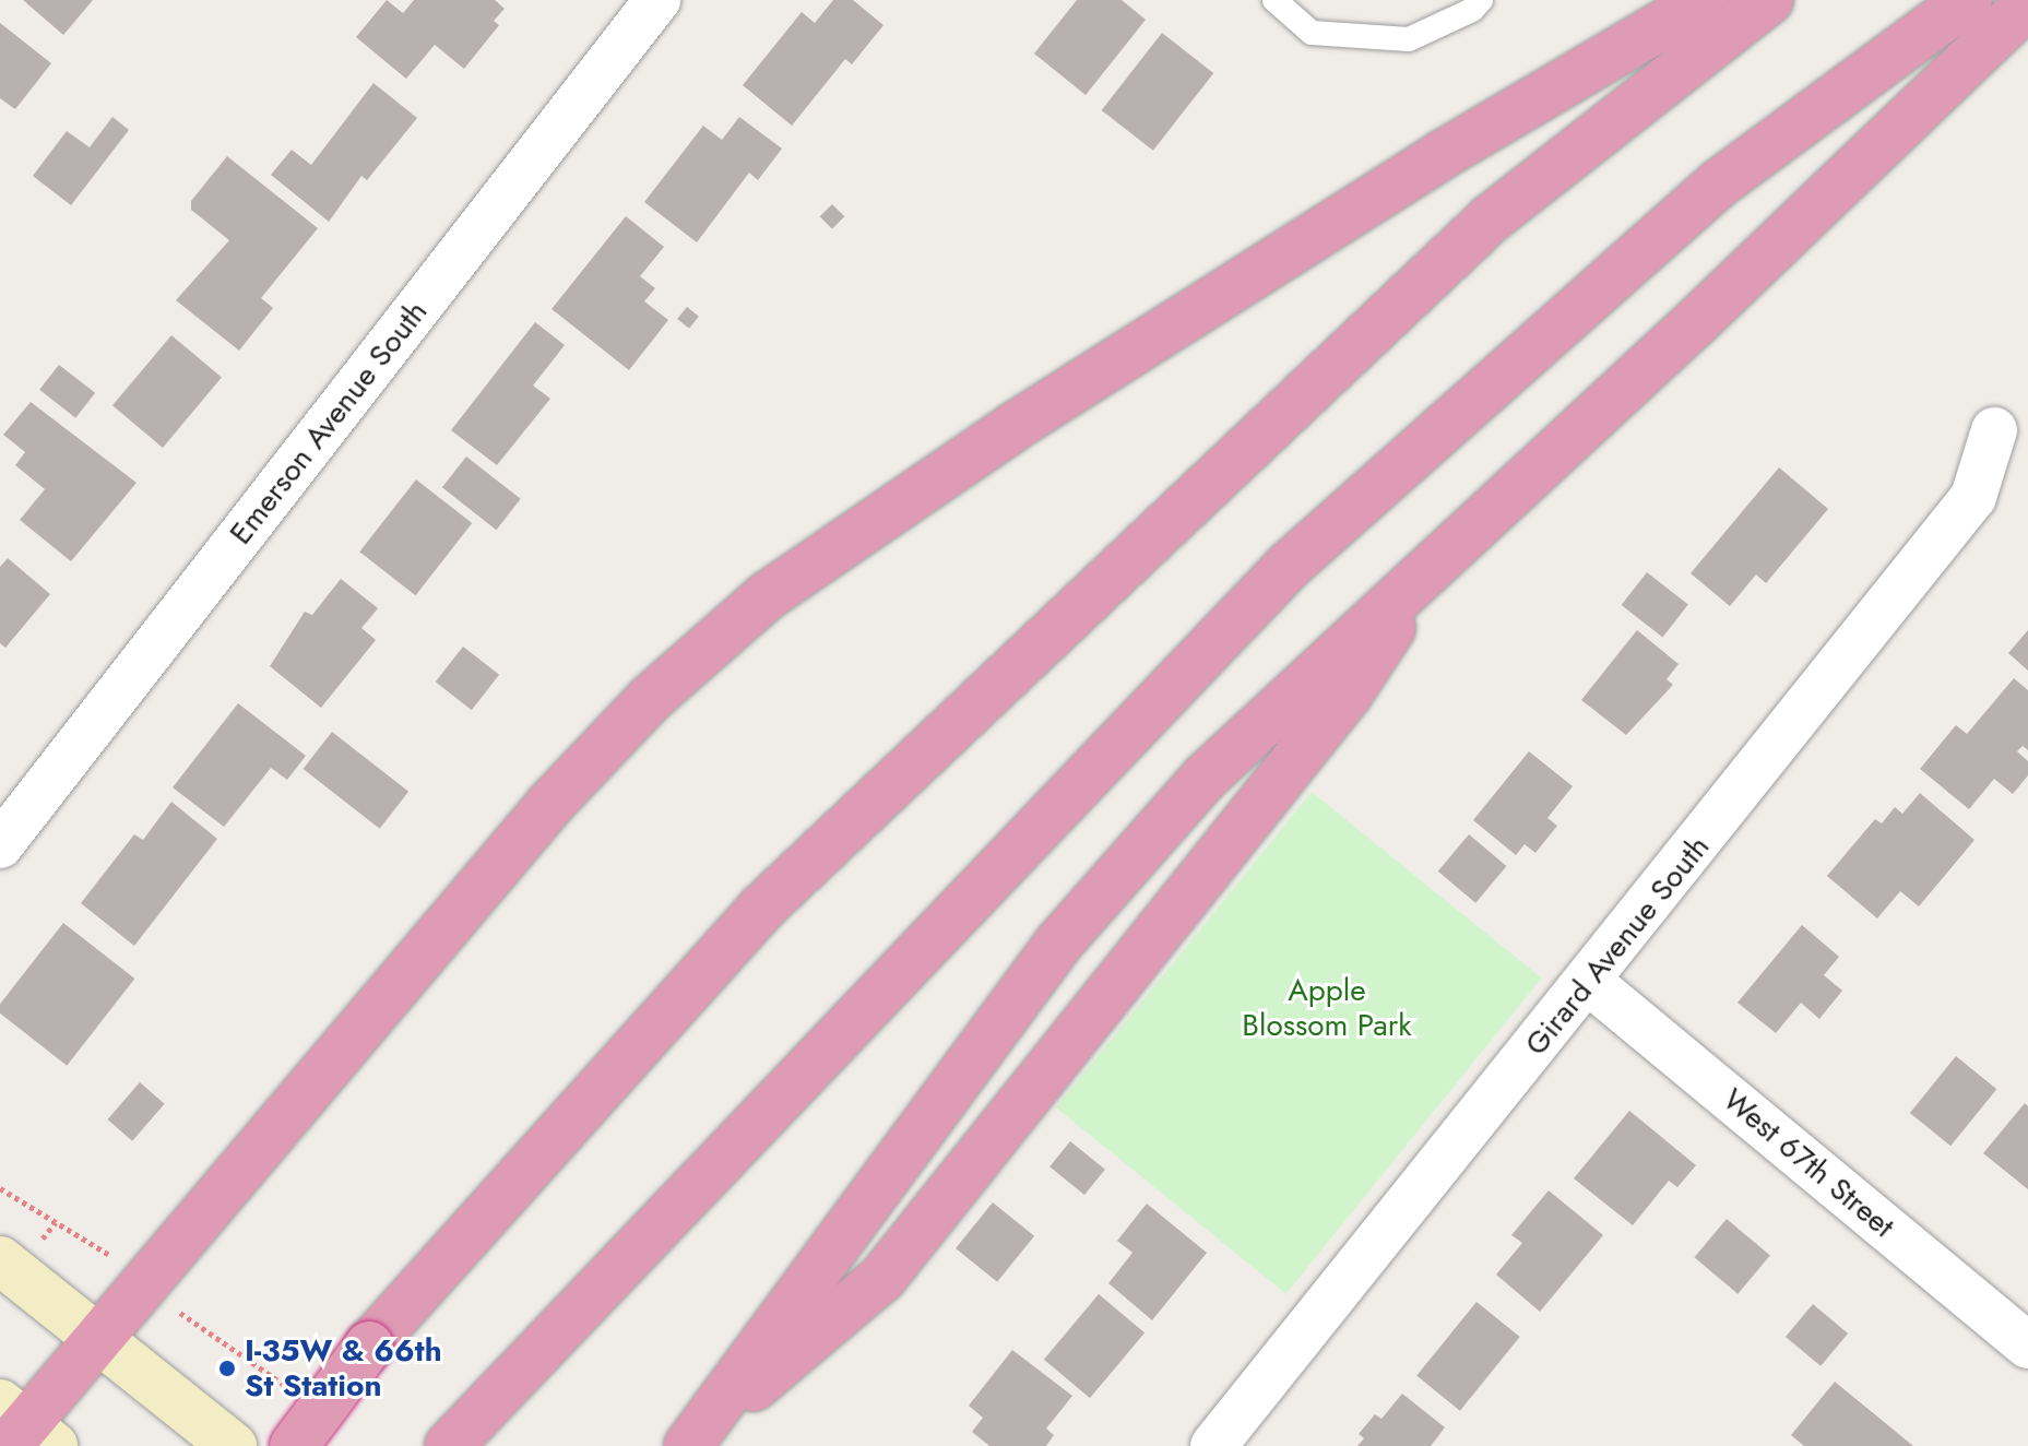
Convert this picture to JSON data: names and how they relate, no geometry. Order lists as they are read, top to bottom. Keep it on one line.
{"streets":{"street":["Emerson Avenue South","Girard Avenue South","West 67th Street"]},"crossings":[["Girard Avenue South","West 67th Street"]],"parks":["Apple Blossom Park"],"places":["I-35W & 66th St Station"]}
